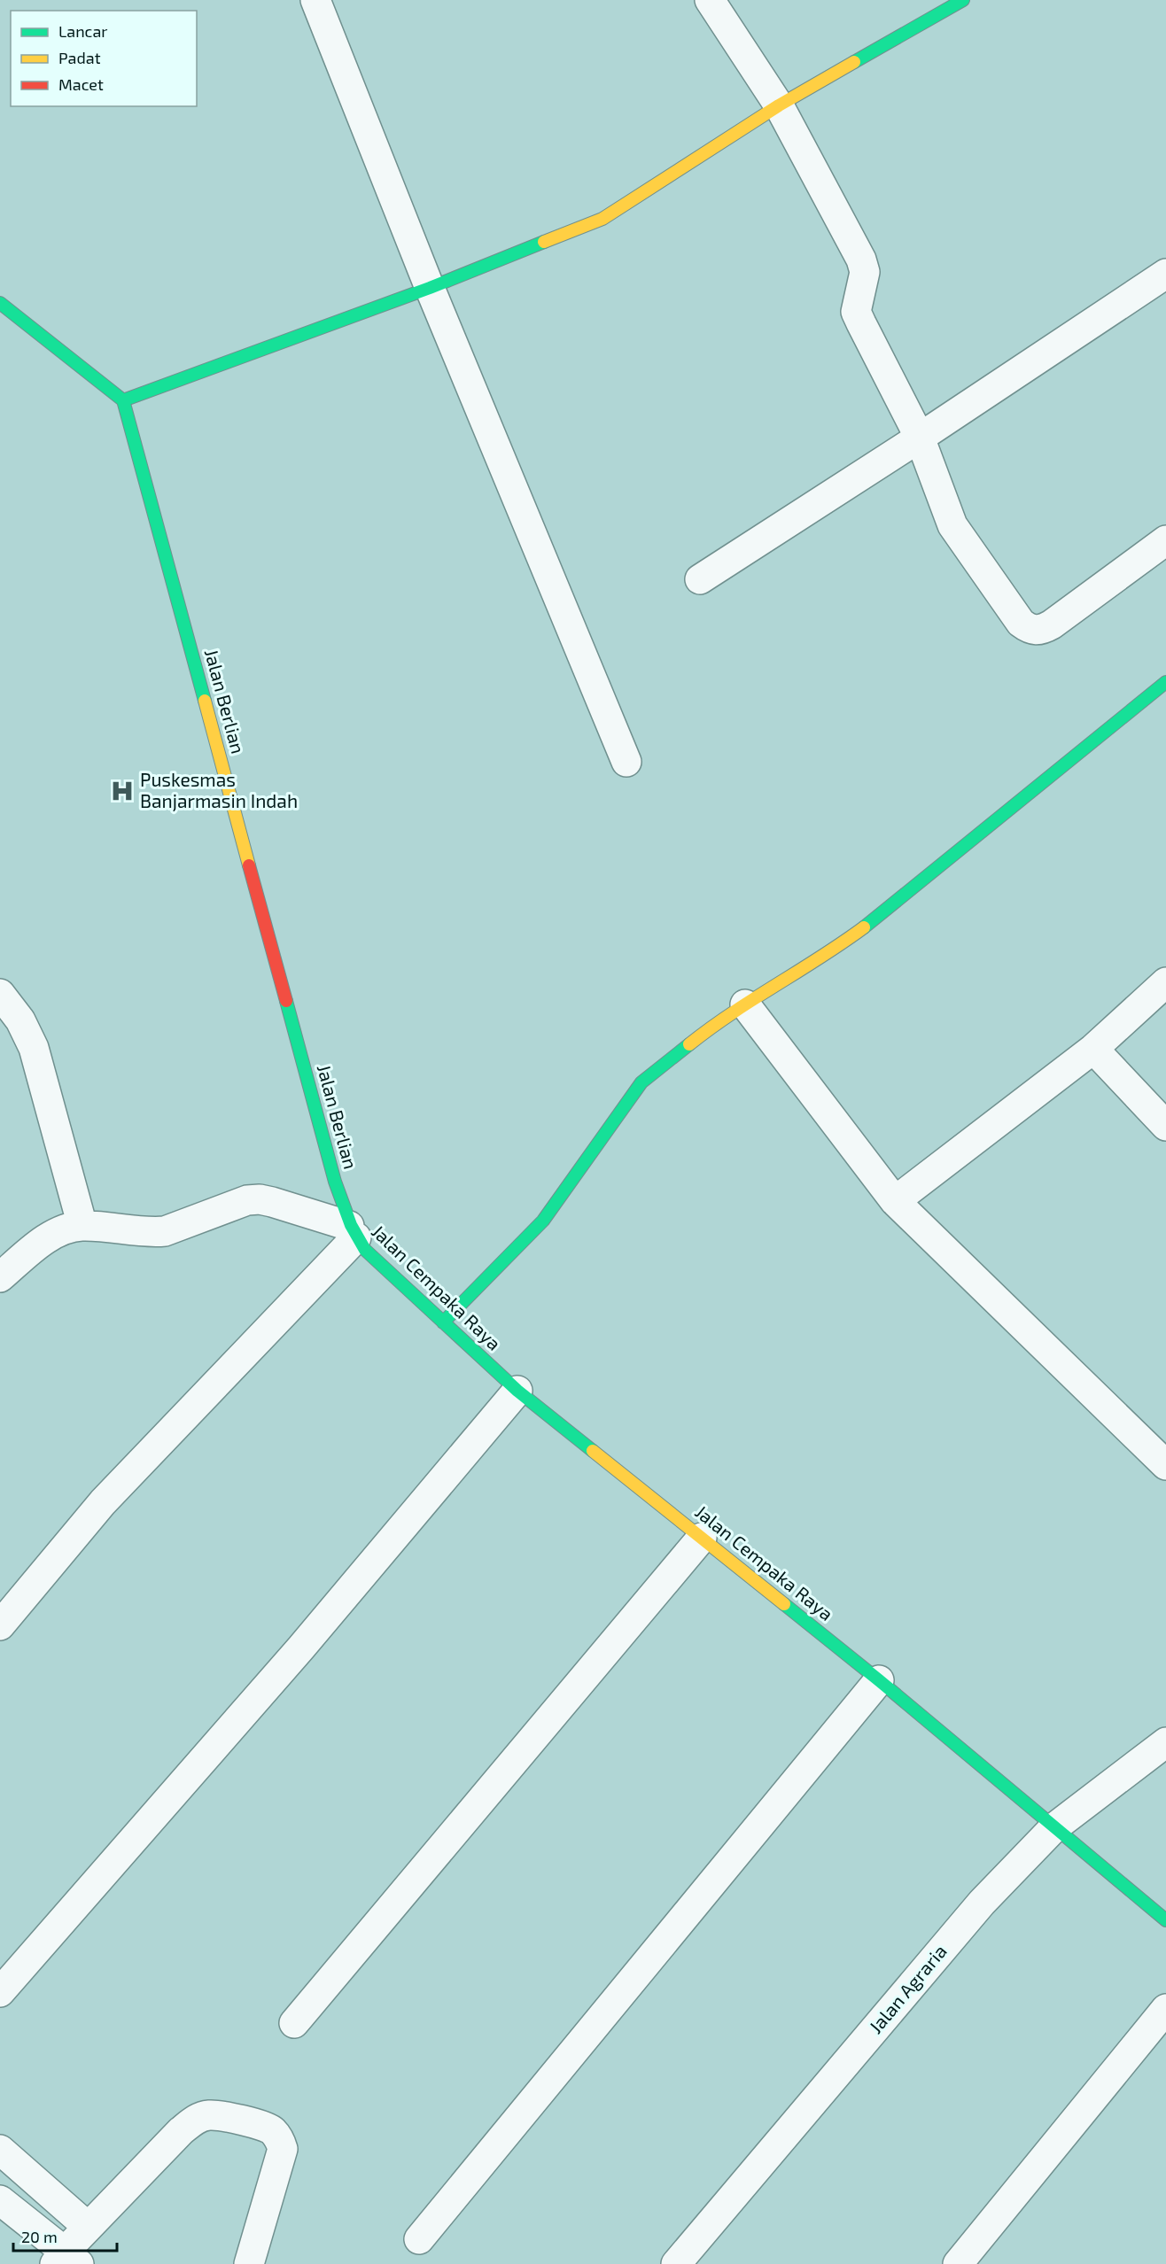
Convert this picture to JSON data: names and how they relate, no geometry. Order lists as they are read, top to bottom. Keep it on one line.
{"streets":{"street":["Jalan Berlian","Jalan Cempaka Raya","Jalan Agraria"]},"crossings":[["Jalan Berlian","Jalan Cempaka Raya"],["Jalan Cempaka Raya","Jalan Agraria"]],"places":{"hospital":["Puskesmas Banjarmasin Indah"]},"legend":["Lancar","Padat","Macet"],"scale_bar":"20 m"}
